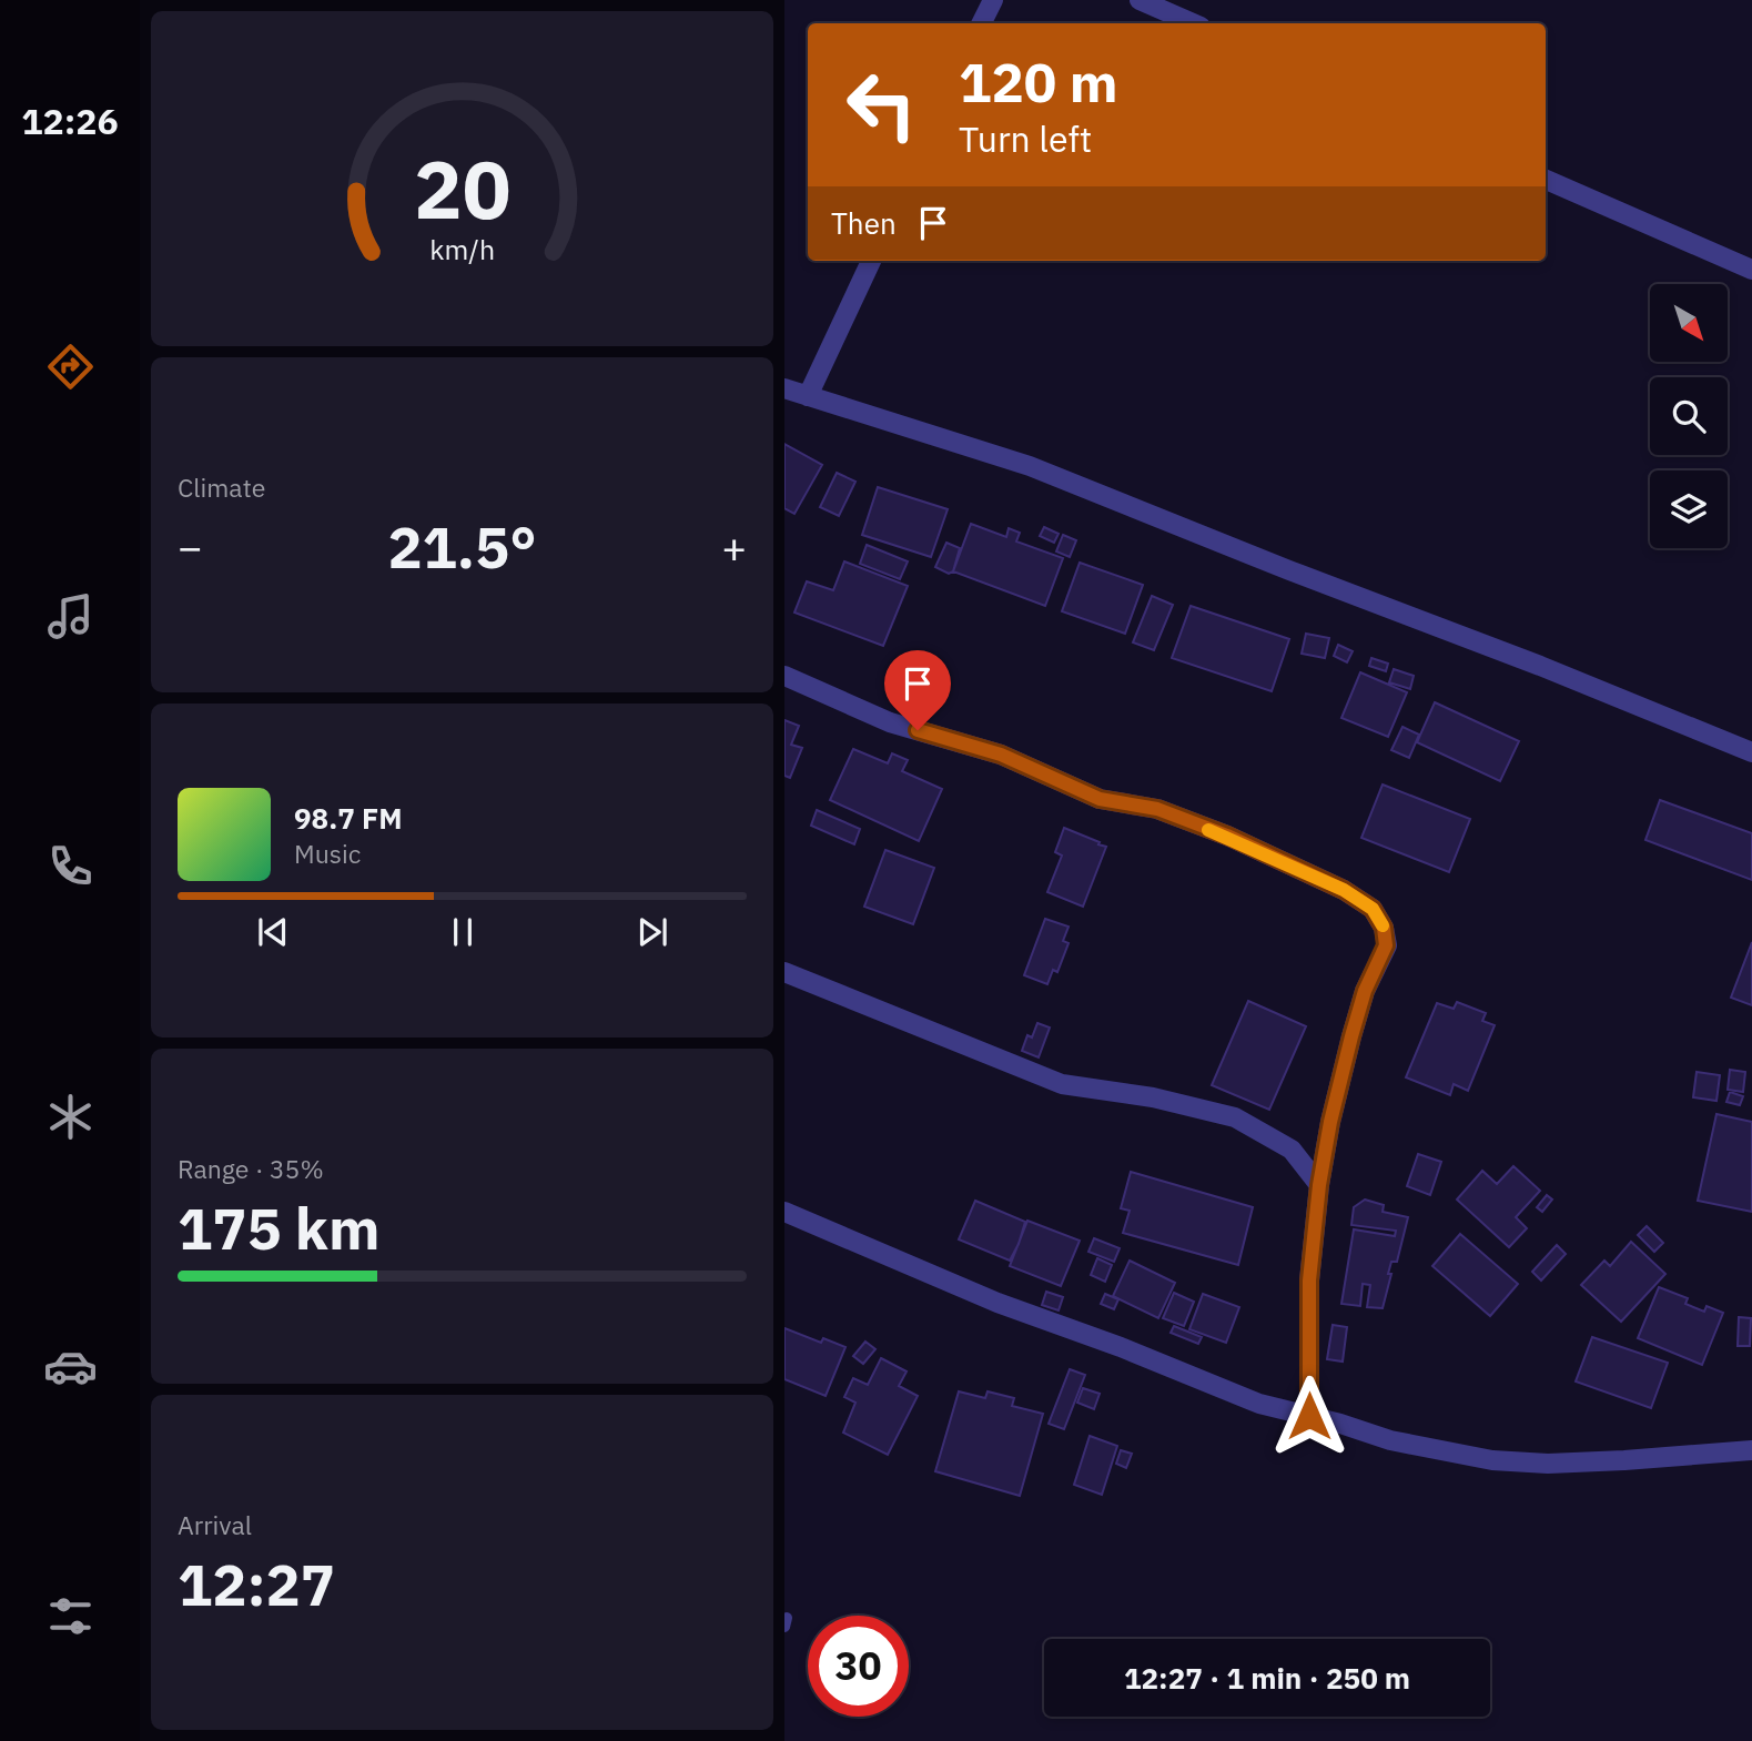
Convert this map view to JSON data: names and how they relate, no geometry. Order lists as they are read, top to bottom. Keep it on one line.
{"north":"bottom right","page":{"tabs":"12:26","turn":["120 m","Turn left"],"then":"Then","tile":["Climate",["Range · 35%","175 km"],["Arrival","12:27"]],"heat":["−","21.5°","+"],"song":["98.7 FM","Music"],"limit":"30","trip":"12:27 · 1 min · 250 m","gauge":["20","km/h"]}}
